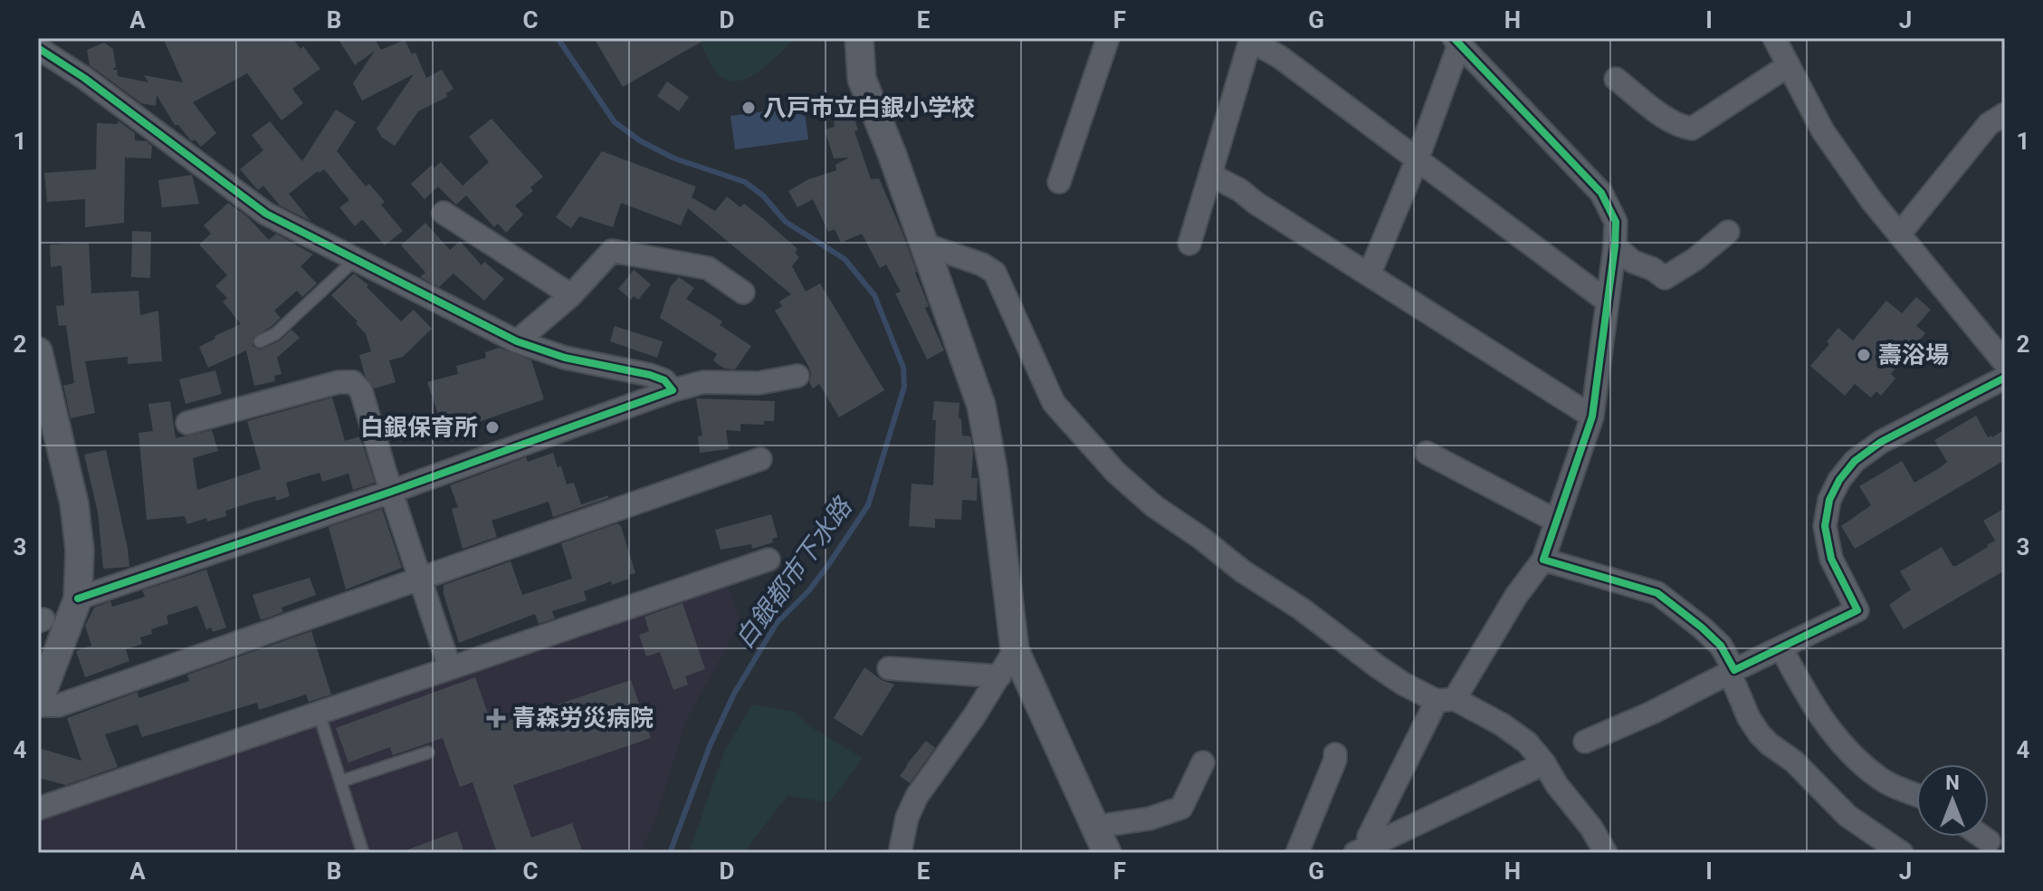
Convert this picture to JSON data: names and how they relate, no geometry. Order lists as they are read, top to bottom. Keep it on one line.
{"water":["白銀都市下水路"],"places":{"other":["八戸市立白銀小学校","壽浴場","白銀保育所"],"health":["青森労災病院"]},"north":"top","grid":{"columns":["A","B","C","D","E","F","G","H","I","J"],"rows":["1","2","3","4"]}}
